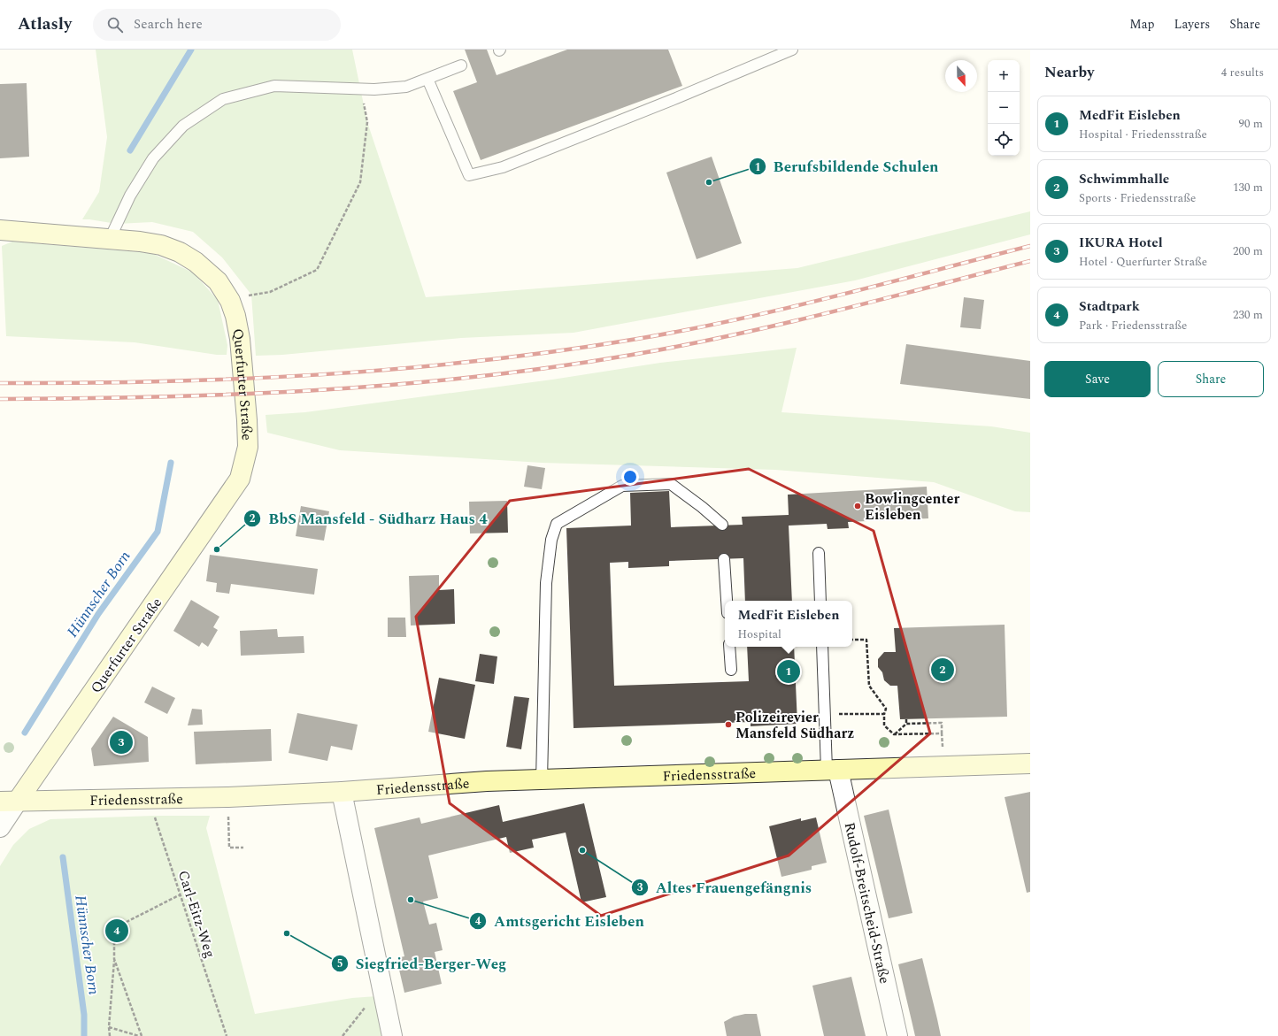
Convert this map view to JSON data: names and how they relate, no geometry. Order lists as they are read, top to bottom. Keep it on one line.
{"streets":{"main road":["Querfurter Straße","Friedensstraße"],"street":["Rudolf-Breitscheid-Straße"],"path":["Carl-Eitz-Weg"]},"crossings":[["Querfurter Straße","Friedensstraße"],["Friedensstraße","Rudolf-Breitscheid-Straße"],["Friedensstraße","Carl-Eitz-Weg"]],"water":["Hünnscher Born"],"places":["Berufsbildende Schulen","Bowlingcenter Eisleben","BbS Mansfeld - Südharz Haus 4","Polizeirevier Mansfeld Südharz","Altes Frauengefängnis","Amtsgericht Eisleben","Siegfried-Berger-Weg"],"north":"bottom","page":{"header":"Atlasly","search":"Search here","nav":["Map","Layers","Share"],"heading":["Nearby","4 results"],"map_buttons":["+","−"],"list":[{"mark":"1","name":"MedFit Eisleben","note":"Hospital · Friedensstraße","value":"90 m"},{"mark":"2","name":"Schwimmhalle","note":"Sports · Friedensstraße","value":"130 m"},{"mark":"3","name":"IKURA Hotel","note":"Hotel · Querfurter Straße","value":"200 m"},{"mark":"4","name":"Stadtpark","note":"Park · Friedensstraße","value":"230 m"}],"buttons":["Save","Share"],"popup":["MedFit Eisleben","Hospital"],"pins":["2","1","3","4"]}}
